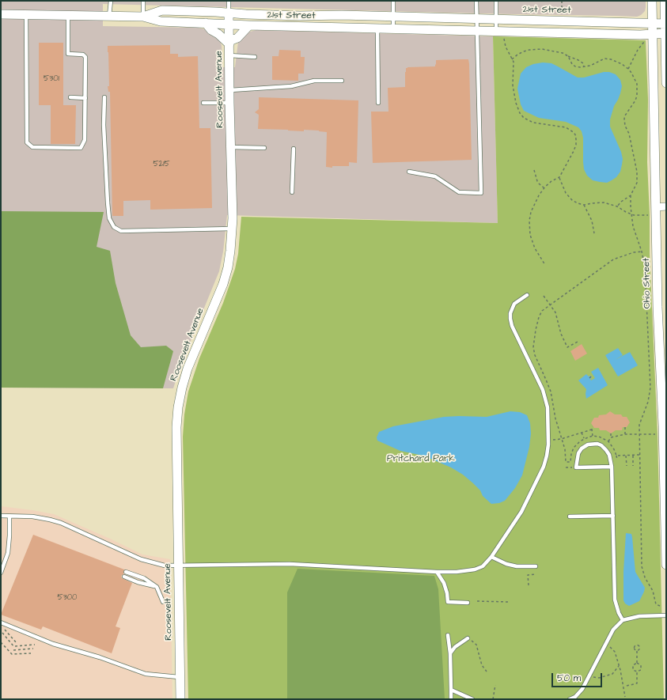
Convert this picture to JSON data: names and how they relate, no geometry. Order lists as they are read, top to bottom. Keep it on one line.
{"streets":{"street":["21st Street","Roosevelt Avenue","Ohio Street"]},"crossings":[["21st Street","Roosevelt Avenue"],["21st Street","Ohio Street"]],"parks":["Pritchard Park"],"house_numbers":["5301","5215","5300"],"scale_bar":"50 m"}
